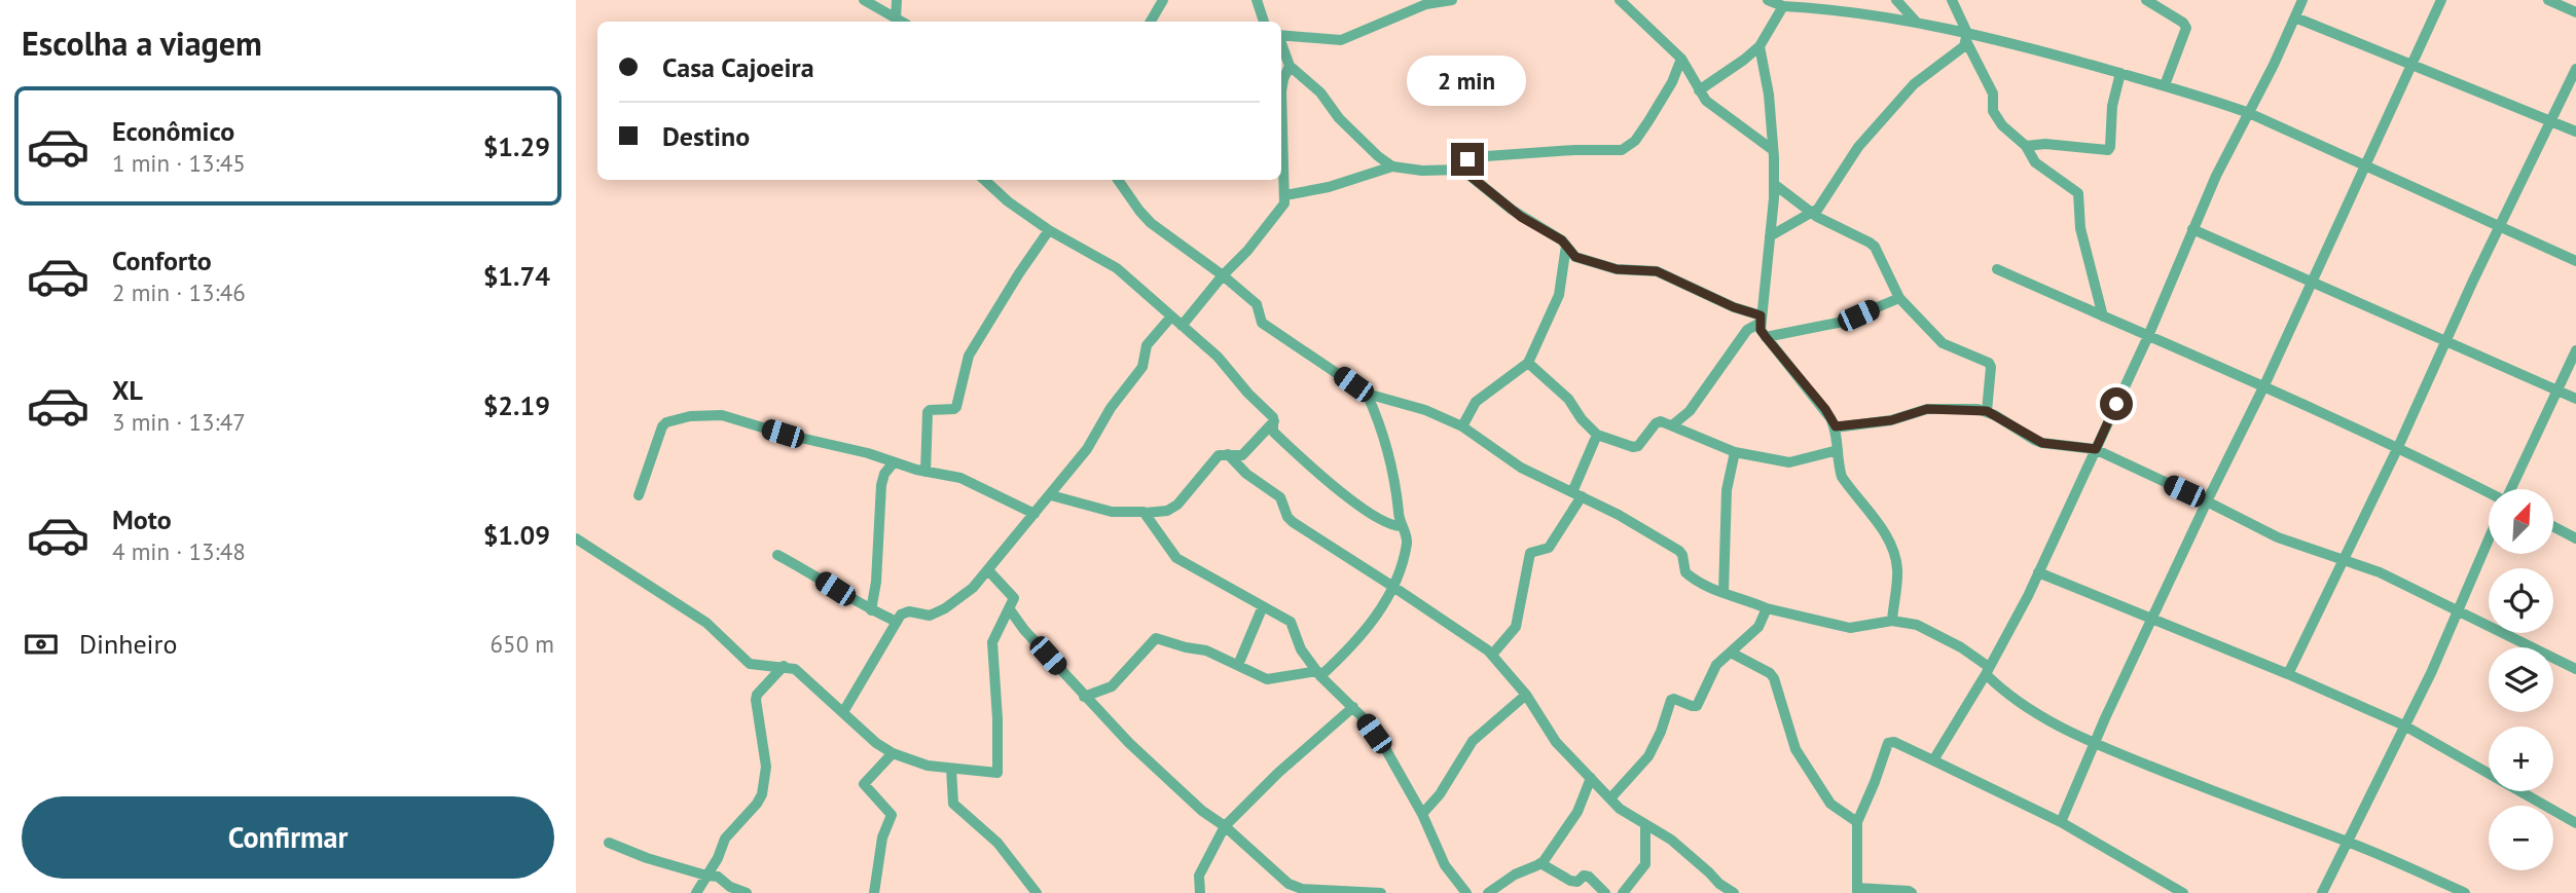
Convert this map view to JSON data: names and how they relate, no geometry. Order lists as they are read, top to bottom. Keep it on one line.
{"north":"top right","page":{"heading":"Escolha a viagem","banner":["Casa Cajoeira","Destino"],"bubble":"2 min","list":[{"name":"Econômico","note":"1 min · 13:45","value":"$1.29"},{"name":"Conforto","note":"2 min · 13:46","value":"$1.74"},{"name":"XL","note":"3 min · 13:47","value":"$2.19"},{"name":"Moto","note":"4 min · 13:48","value":"$1.09"}],"map_buttons":["+","−"],"pay":["Dinheiro","650 m"],"buttons":"Confirmar"}}
